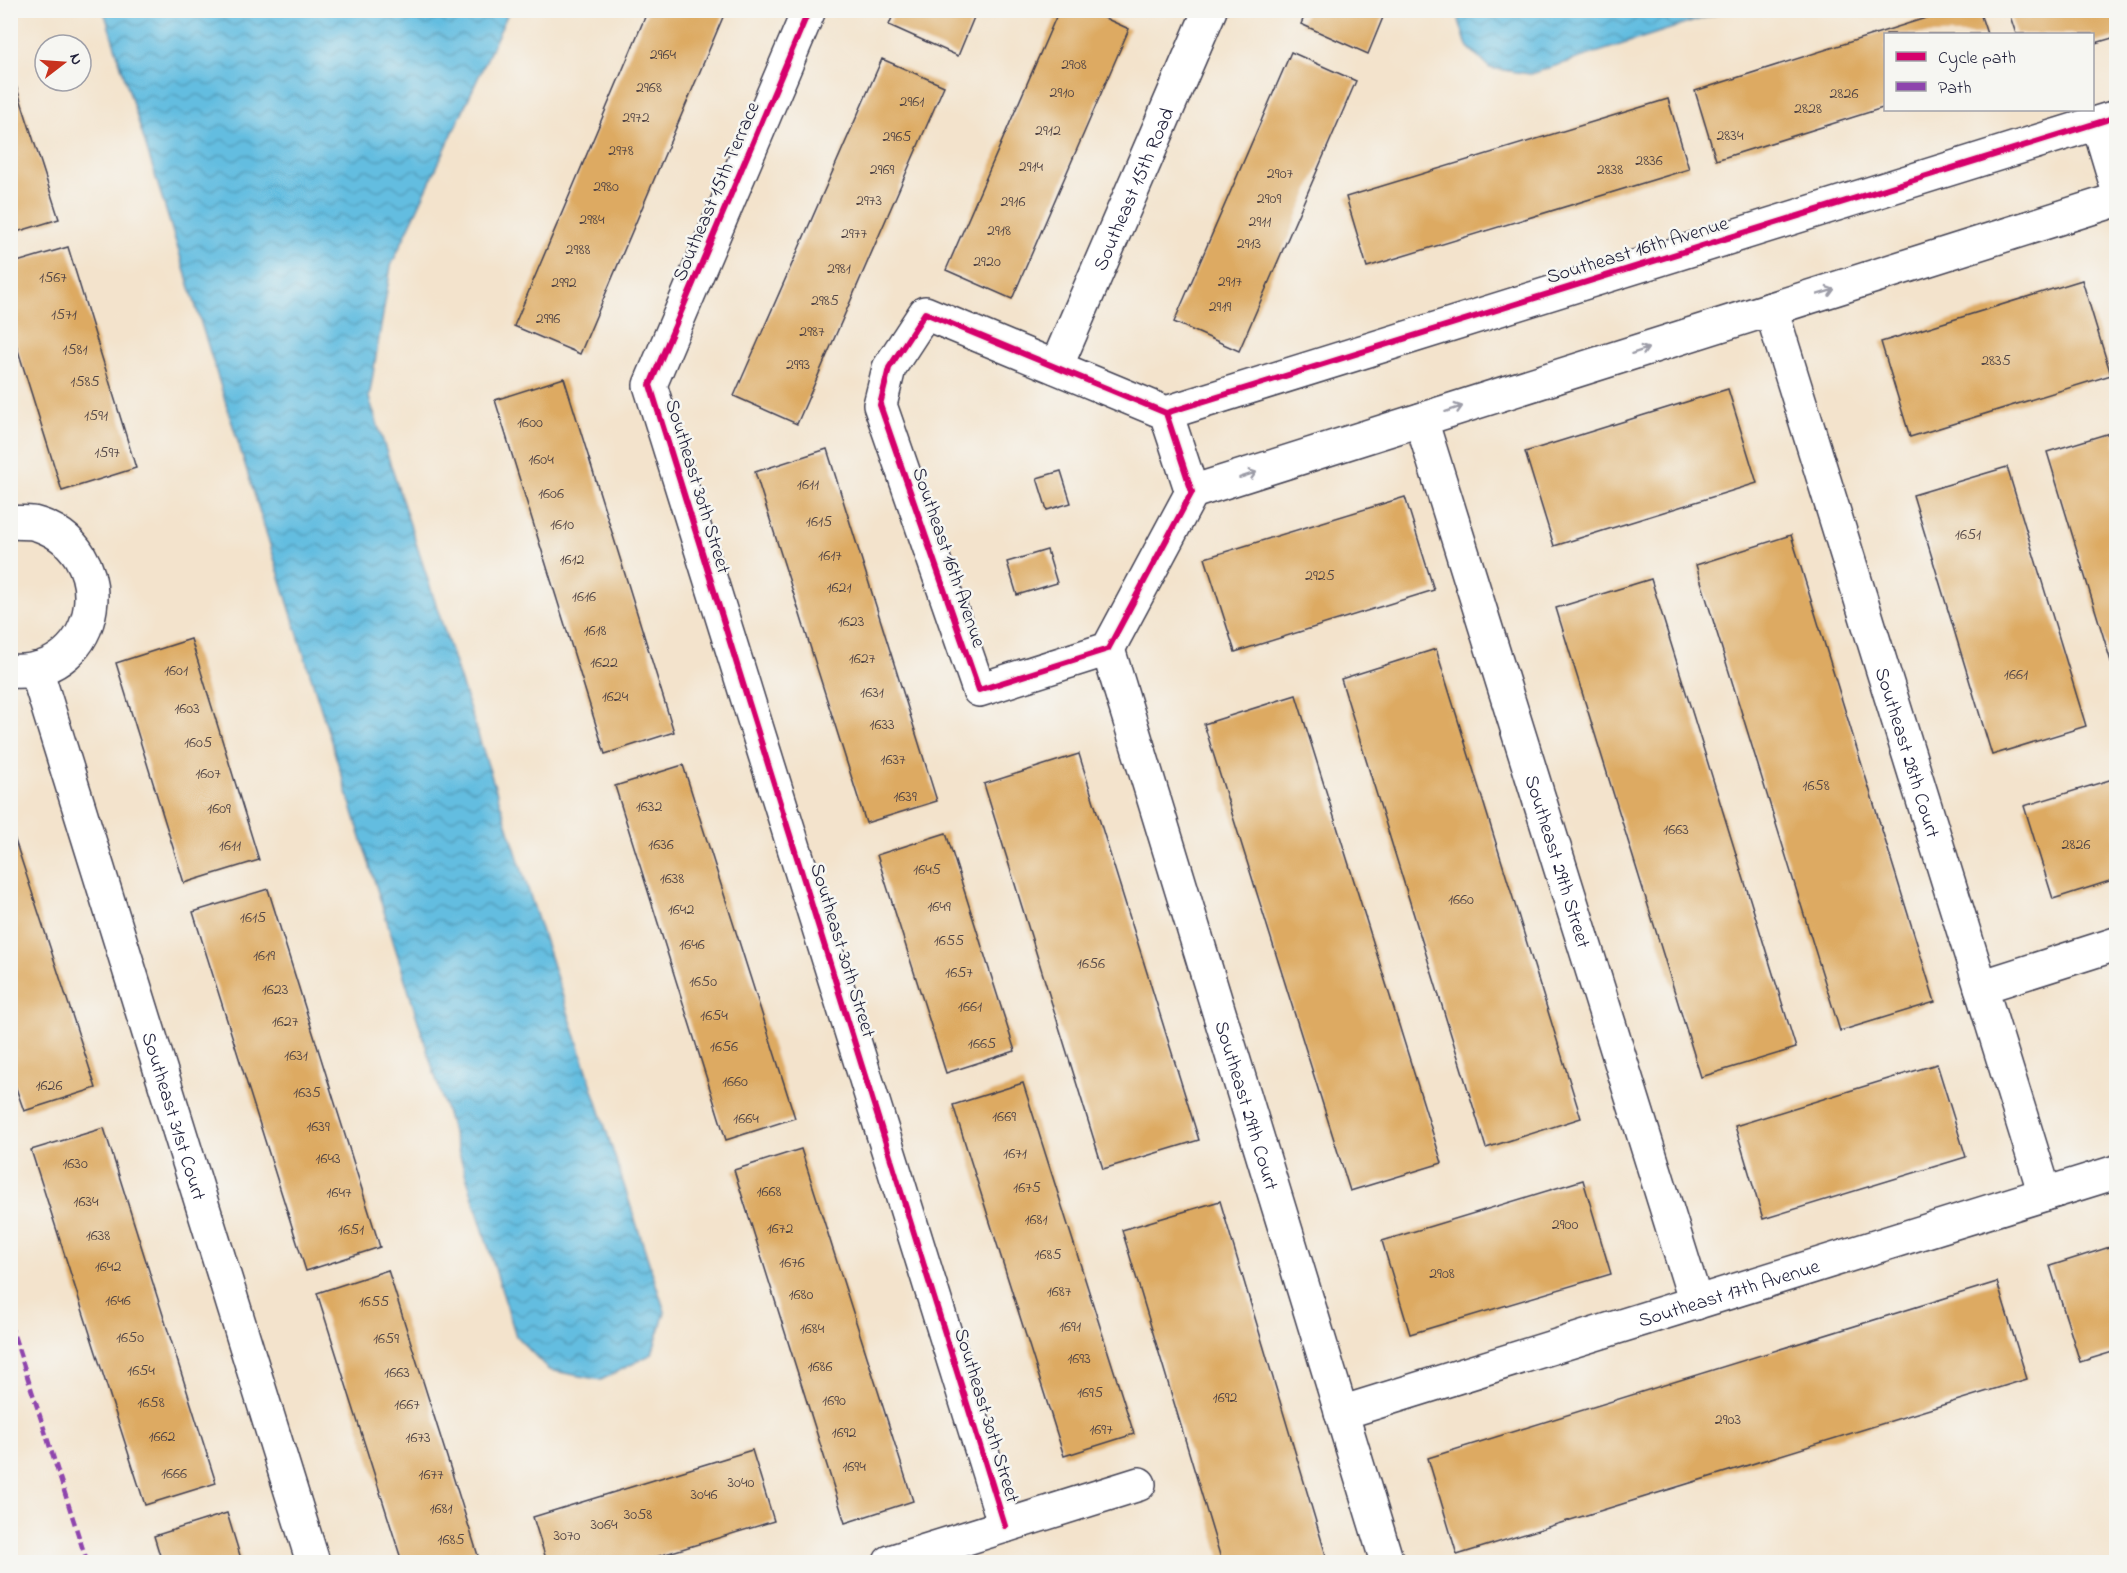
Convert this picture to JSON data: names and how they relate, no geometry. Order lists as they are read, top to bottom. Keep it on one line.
{"streets":{"street":["Southeast 15th Road","Southeast 15th Terrace","Southeast 16th Avenue","Southeast 30th Street","Southeast 28th Court","Southeast 29th Street","Southeast 29th Court","Southeast 31st Court","Southeast 17th Avenue"]},"crossings":[["Southeast 15th Road","Southeast 16th Avenue"],["Southeast 15th Terrace","Southeast 30th Street"],["Southeast 16th Avenue","Southeast 29th Court"],["Southeast 28th Court","Southeast 17th Avenue"],["Southeast 29th Street","Southeast 17th Avenue"],["Southeast 29th Court","Southeast 17th Avenue"]],"house_numbers":["2964","2908","2968","2910","2826","2961","2828","2972","2912","2834","2965","2978","2836","2914","2969","2838","2907","2980","2909","2973","2916","2984","2911","2918","2977","2913","2988","2920","2981","1567","2917","2992","2985","2919","1571","2996","2987","1581","2835","2993","1585","1591","1600","1597","1604","1611","1606","1615","1610","1651","1617","1612","2925","1621","1616","1623","1618","1627","1622","1601","1661","1631","1624","1603","1633","1605","1637","1607","1658","1639","1632","1609","1663","1636","2826","1611","1645","1638","1660","1649","1642","1615","1655","1646","1619","1656","1657","1650","1623","1661","1654","1627","1665","1656","1631","1660","1626","1635","1669","1664","1639","1671","1643","1630","1675","1668","1647","1634","1681","2900","1672","1651","1638","1685","1676","1642","2908","1687","1680","1646","1655","1691","1684","1650","1659","1693","1686","1654","1663","1695","1692","1690","1658","1667","2903","1697","1692","1662","1673","1694","1666","1677","3040","3046","1681","3058","3064","3070","1685"],"legend":["Cycle path","Path"],"north":"right"}
